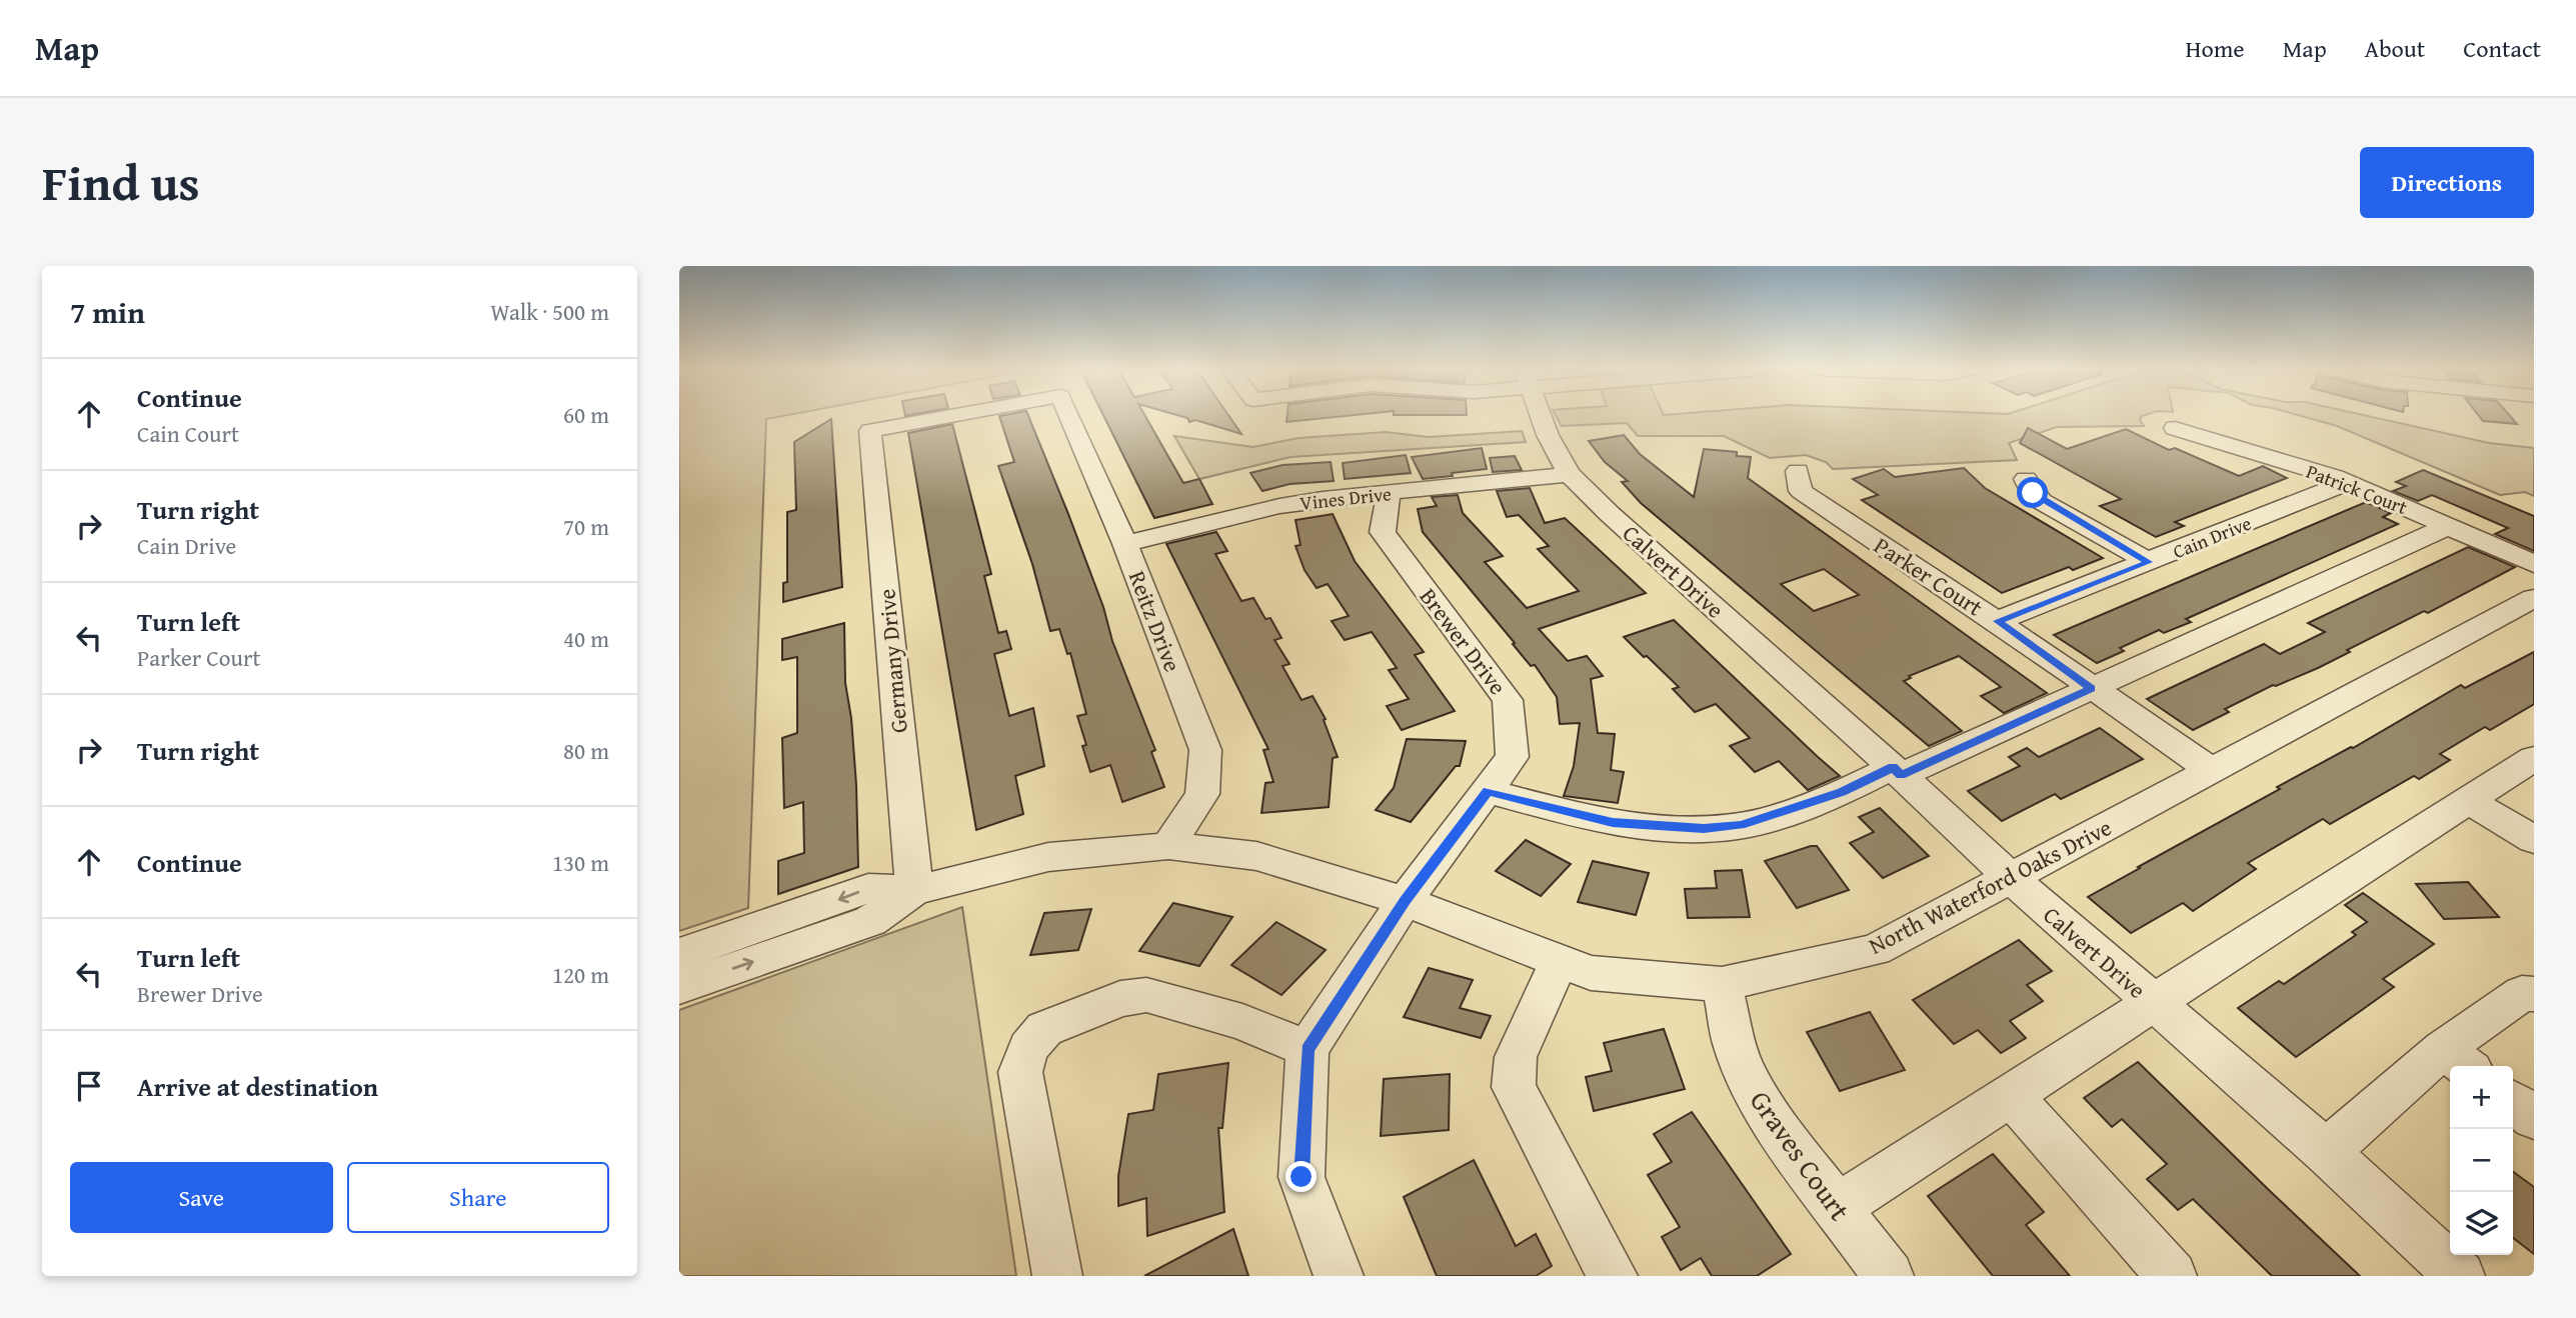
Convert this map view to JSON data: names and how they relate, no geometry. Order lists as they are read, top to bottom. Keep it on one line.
{"streets":{"street":["Patrick Court","Vines Drive","Cain Drive","Calvert Drive","Parker Court","Reitz Drive","Brewer Drive","Germany Drive","North Waterford Oaks Drive","Graves Court"]},"crossings":[["Patrick Court","Cain Drive"],["Vines Drive","Calvert Drive"],["Vines Drive","Reitz Drive"],["Vines Drive","Brewer Drive"],["Cain Drive","Parker Court"],["Calvert Drive","North Waterford Oaks Drive"],["Parker Court","North Waterford Oaks Drive"],["Reitz Drive","North Waterford Oaks Drive"],["Brewer Drive","North Waterford Oaks Drive"],["Germany Drive","North Waterford Oaks Drive"],["North Waterford Oaks Drive","Graves Court"]],"page":{"header":"Map","nav":["Home","Map","About","Contact"],"title":"Find us","buttons":["Directions",["Save","Share"]],"heading":["7 min","Walk · 500 m"],"list":[["Continue","Cain Court","60 m"],["Turn right","Cain Drive","70 m"],["Turn left","Parker Court","40 m"],["Turn right","80 m"],["Continue","130 m"],["Turn left","Brewer Drive","120 m"],"Arrive at destination"],"map_buttons":["+","−"]}}
